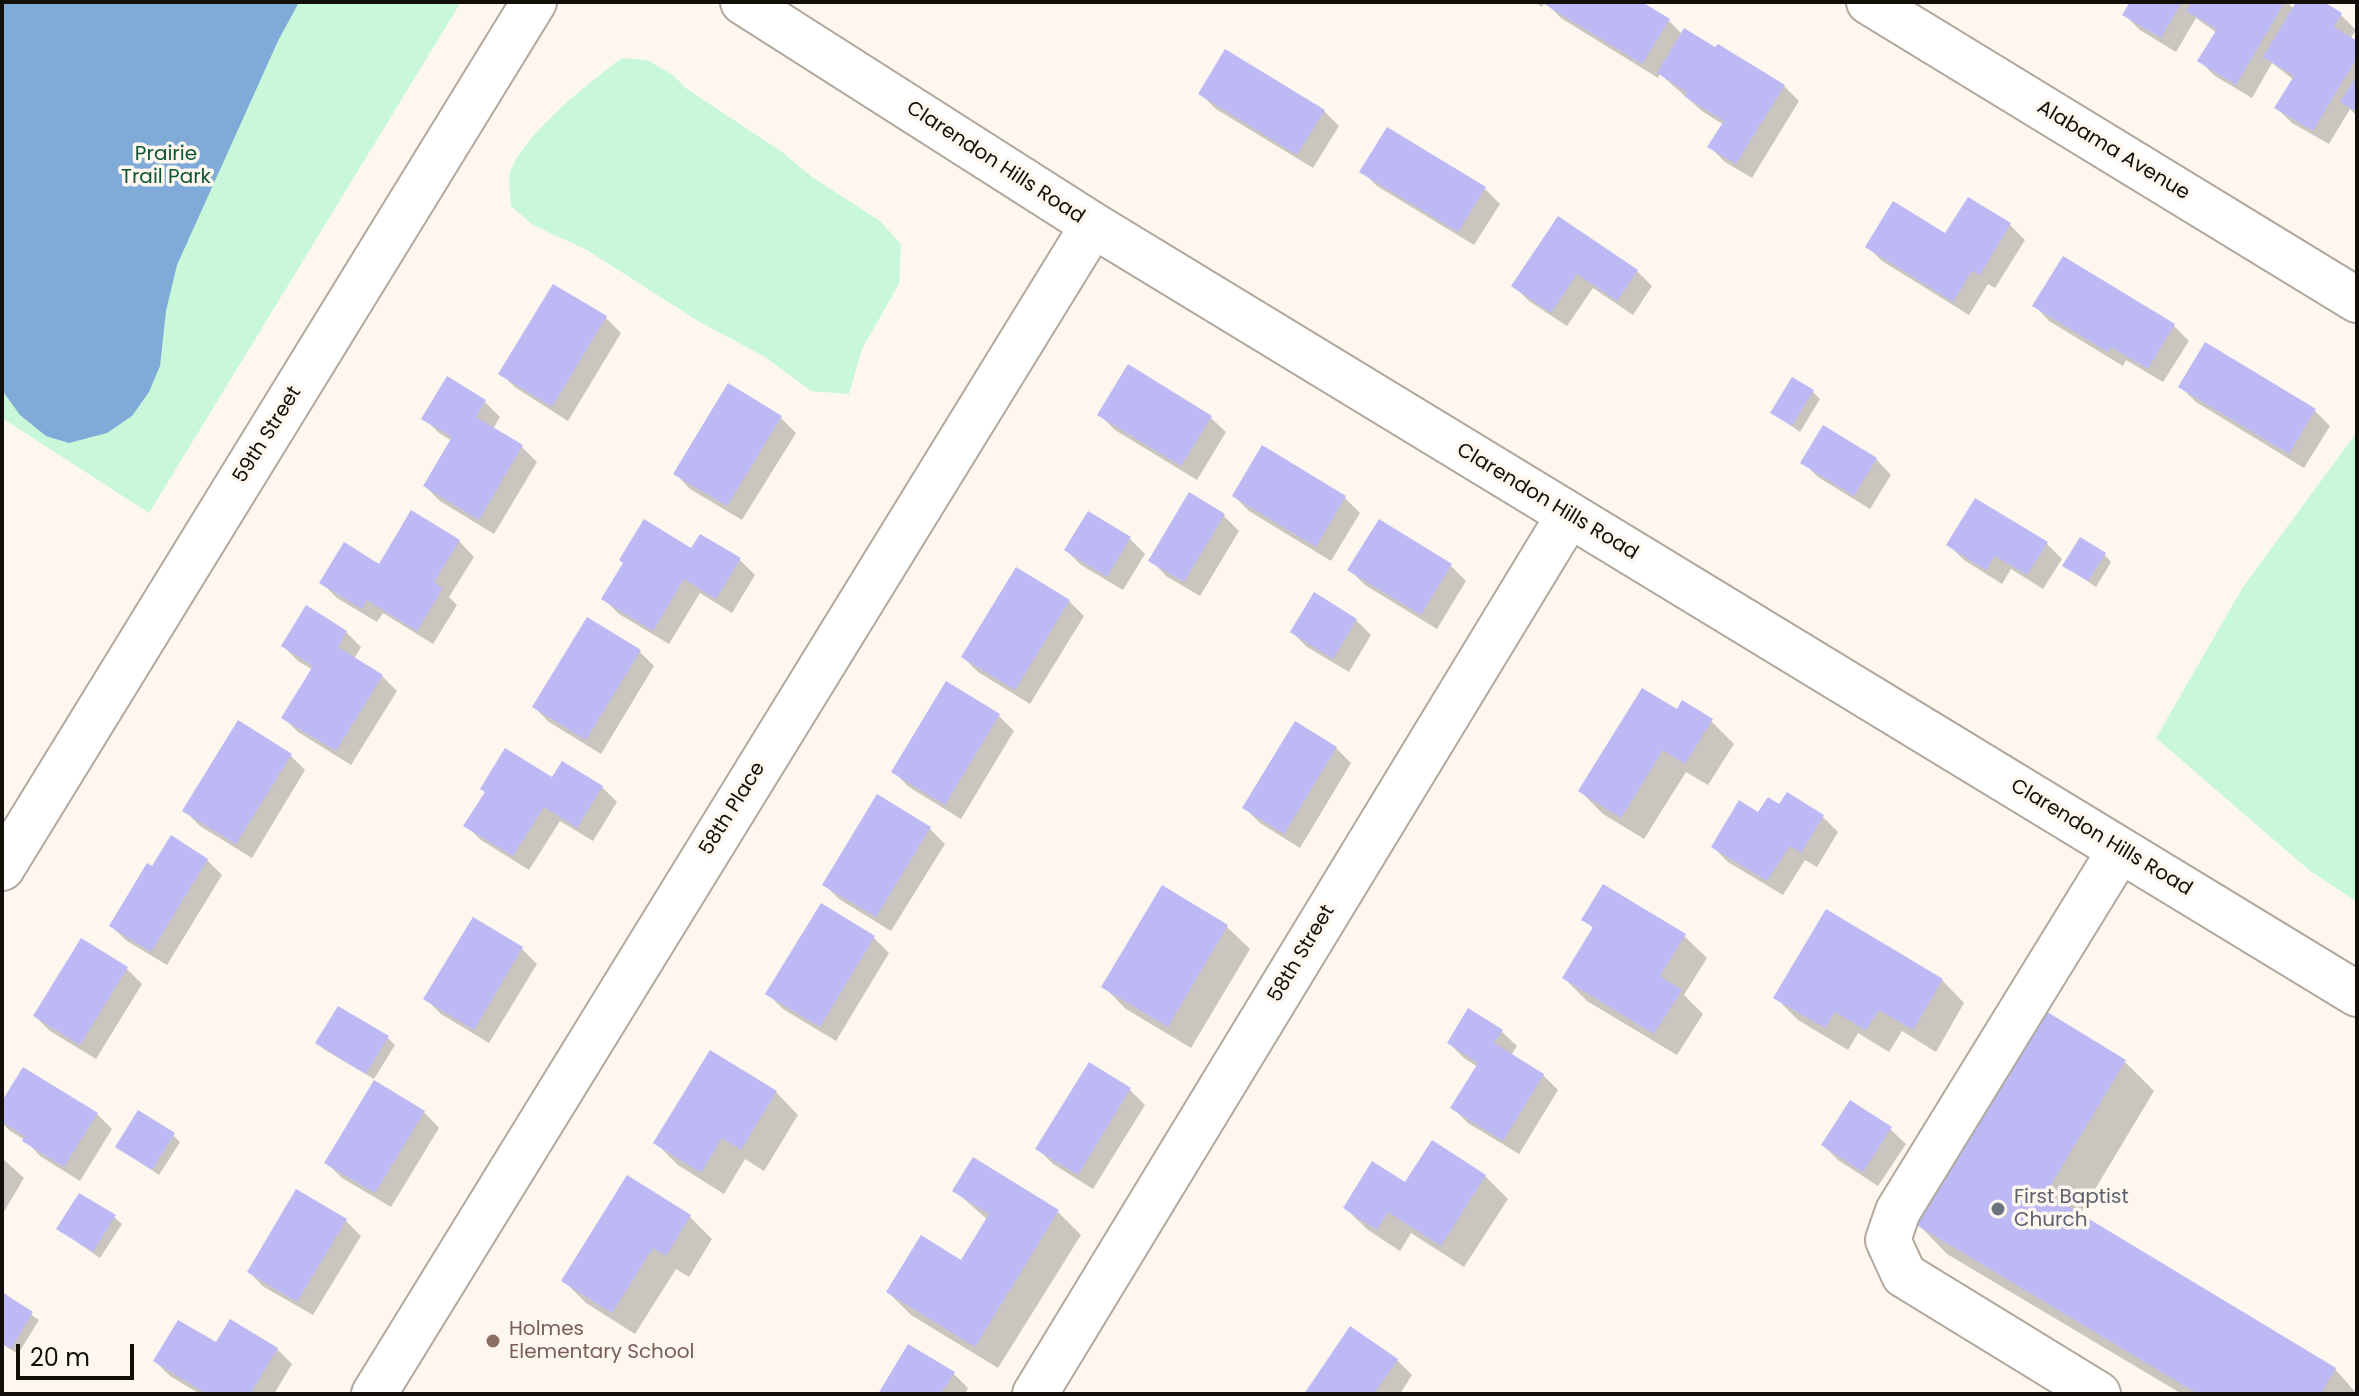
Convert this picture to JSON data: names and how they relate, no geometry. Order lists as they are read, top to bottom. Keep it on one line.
{"streets":{"street":["Alabama Avenue","Clarendon Hills Road","59th Street","58th Place","58th Street"]},"crossings":[["Clarendon Hills Road","58th Place"],["Clarendon Hills Road","58th Street"]],"parks":["Prairie Trail Park"],"places":["First Baptist Church","Holmes Elementary School"],"scale_bar":"20 m"}
